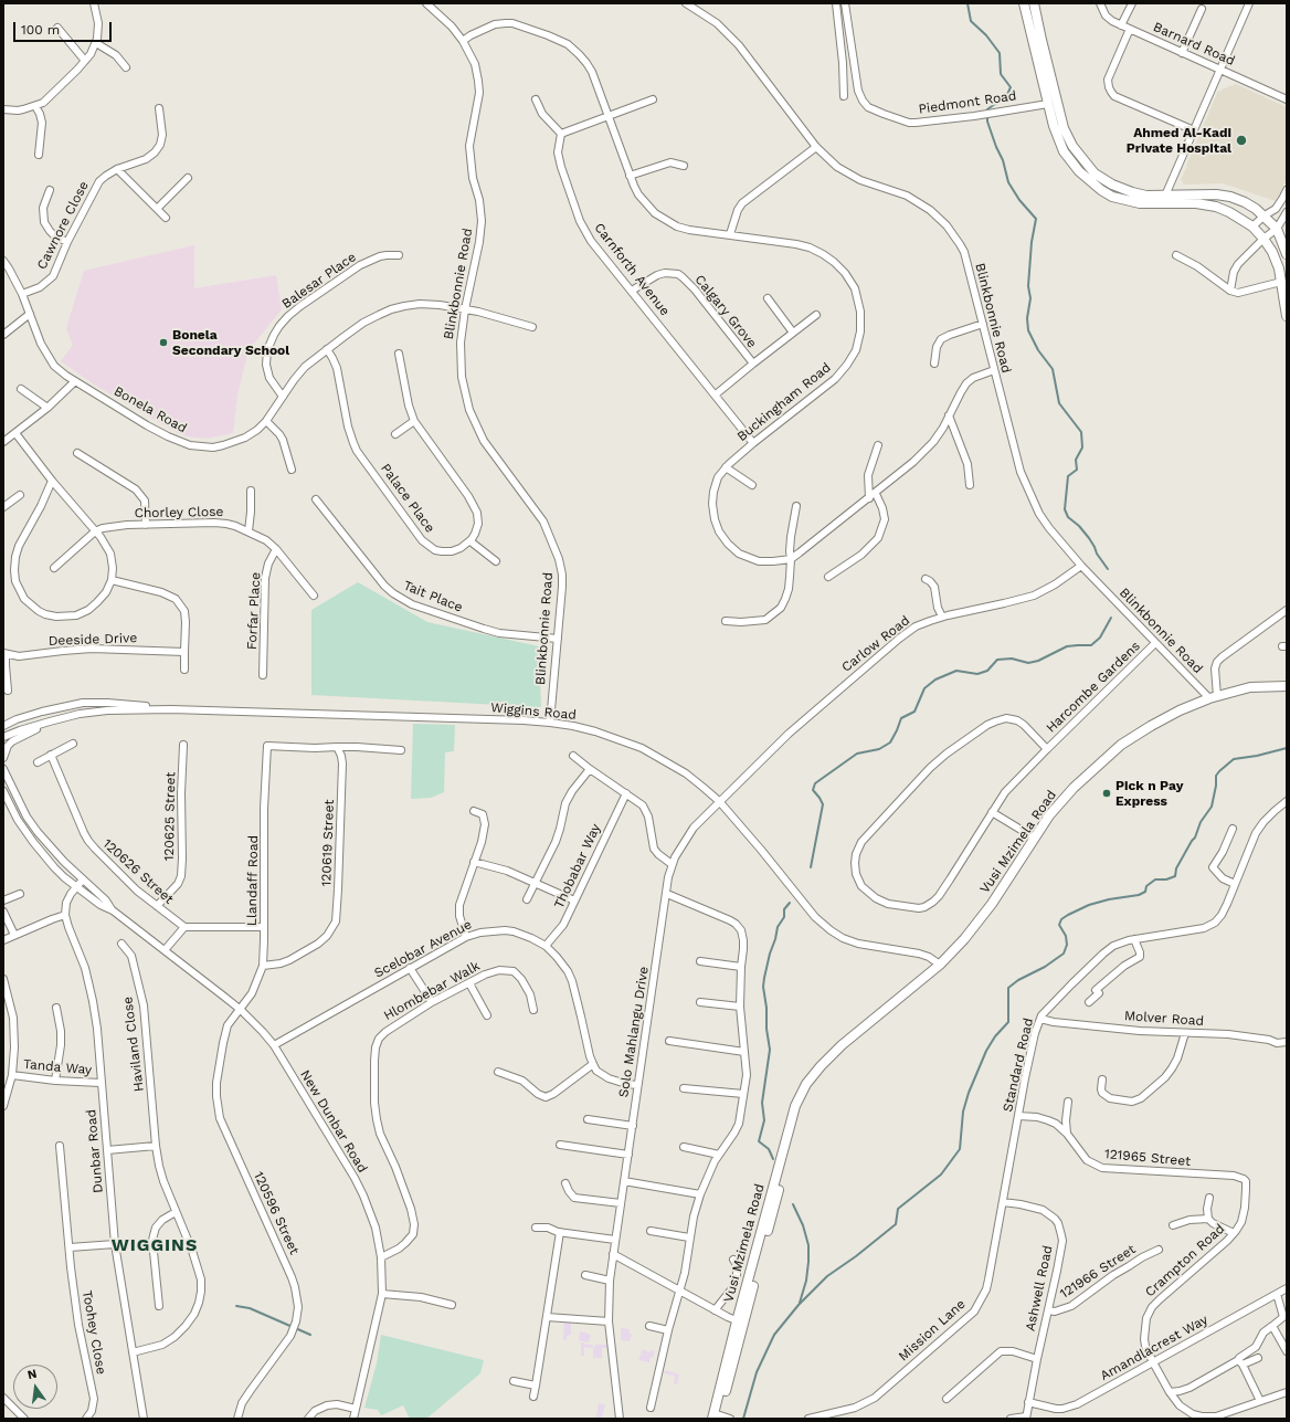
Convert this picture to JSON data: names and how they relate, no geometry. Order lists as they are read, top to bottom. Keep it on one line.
{"streets":{"main road":["Vusi Mzimela Road"],"street":["Barnard Road","Piedmont Road","Cawnore Close","Carnforth Avenue","Balesar Place","Blinkbonnie Road","Calgary Grove","Buckingham Road","Bonela Road","Palace Place","Chorley Close","Tait Place","Forfar Place","Deeside Drive","Carlow Road","Harcombe Gardens","Wiggins Road","120625 Street","120619 Street","Thobabar Way","120626 Street","Llandaff Road","Scelobar Avenue","Hlombebar Walk","Molver Road","Solo Mahlangu Drive","Haviland Close","Standard Road","Tanda Way","New Dunbar Road","Dunbar Road","121965 Street","120596 Street","Crampton Road","121966 Street","Ashwell Road","Mission Lane","Toohey Close","Amandlacrest Way"]},"crossings":[["Cawnore Close","Bonela Road"],["Carnforth Avenue","Calgary Grove"],["Carnforth Avenue","Buckingham Road"],["Balesar Place","Bonela Road"],["Blinkbonnie Road","Buckingham Road"],["Blinkbonnie Road","Bonela Road"],["Blinkbonnie Road","Tait Place"],["Blinkbonnie Road","Carlow Road"],["Blinkbonnie Road","Harcombe Gardens"],["Blinkbonnie Road","Wiggins Road"],["Blinkbonnie Road","Vusi Mzimela Road"],["Bonela Road","Palace Place"],["Chorley Close","Forfar Place"],["Carlow Road","Wiggins Road"],["Carlow Road","Solo Mahlangu Drive"],["Wiggins Road","Vusi Mzimela Road"],["Wiggins Road","Solo Mahlangu Drive"],["120625 Street","120626 Street"],["120619 Street","Llandaff Road"],["Thobabar Way","Scelobar Avenue"],["Llandaff Road","New Dunbar Road"],["Llandaff Road","120596 Street"],["Scelobar Avenue","New Dunbar Road"],["Hlombebar Walk","New Dunbar Road"],["Molver Road","Standard Road"],["Haviland Close","Dunbar Road"],["Standard Road","121965 Street"],["Standard Road","Ashwell Road"],["Standard Road","Mission Lane"],["Tanda Way","Dunbar Road"],["New Dunbar Road","120596 Street"],["121965 Street","Crampton Road"],["Crampton Road","Amandlacrest Way"],["121966 Street","Ashwell Road"],["Ashwell Road","Mission Lane"],["Ashwell Road","Amandlacrest Way"]],"districts":["WIGGINS"],"places":["Ahmed Al-Kadi Private Hospital","Bonela Secondary School","Pick n Pay Express"],"scale_bar":"100 m","north":"top"}
